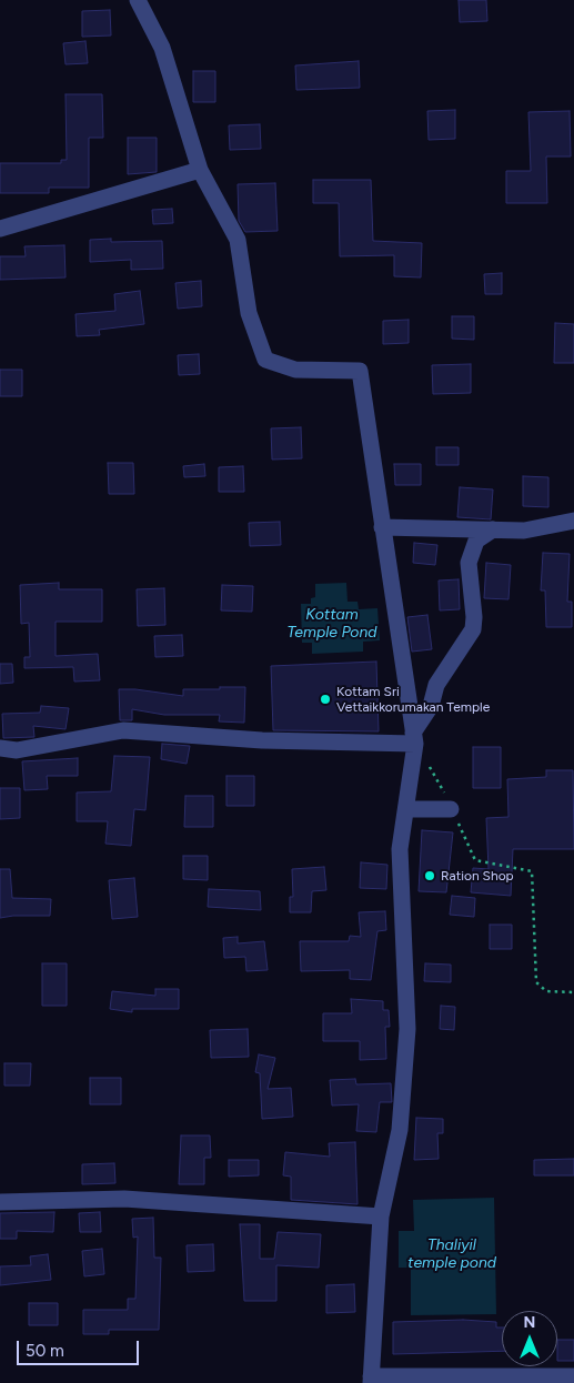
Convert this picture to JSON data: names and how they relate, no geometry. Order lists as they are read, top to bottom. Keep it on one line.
{"water":["Kottam Temple Pond","Thaliyil temple pond"],"places":["Kottam Sri Vettaikkorumakan Temple","Ration Shop"],"scale_bar":"50 m","north":"top"}
